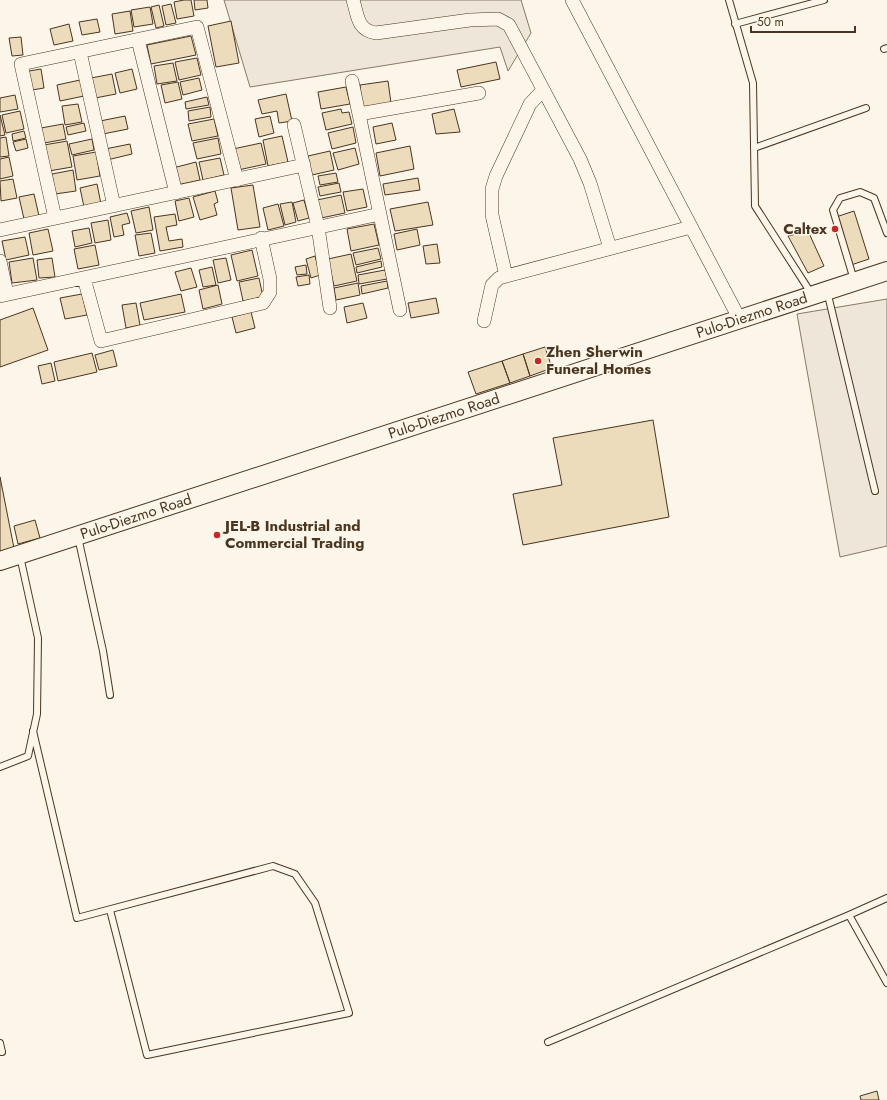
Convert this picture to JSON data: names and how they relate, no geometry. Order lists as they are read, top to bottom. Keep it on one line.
{"streets":{"main road":["Pulo-Diezmo Road"]},"places":["Caltex","Zhen Sherwin Funeral Homes","JEL-B Industrial and Commercial Trading"],"scale_bar":"50 m"}
